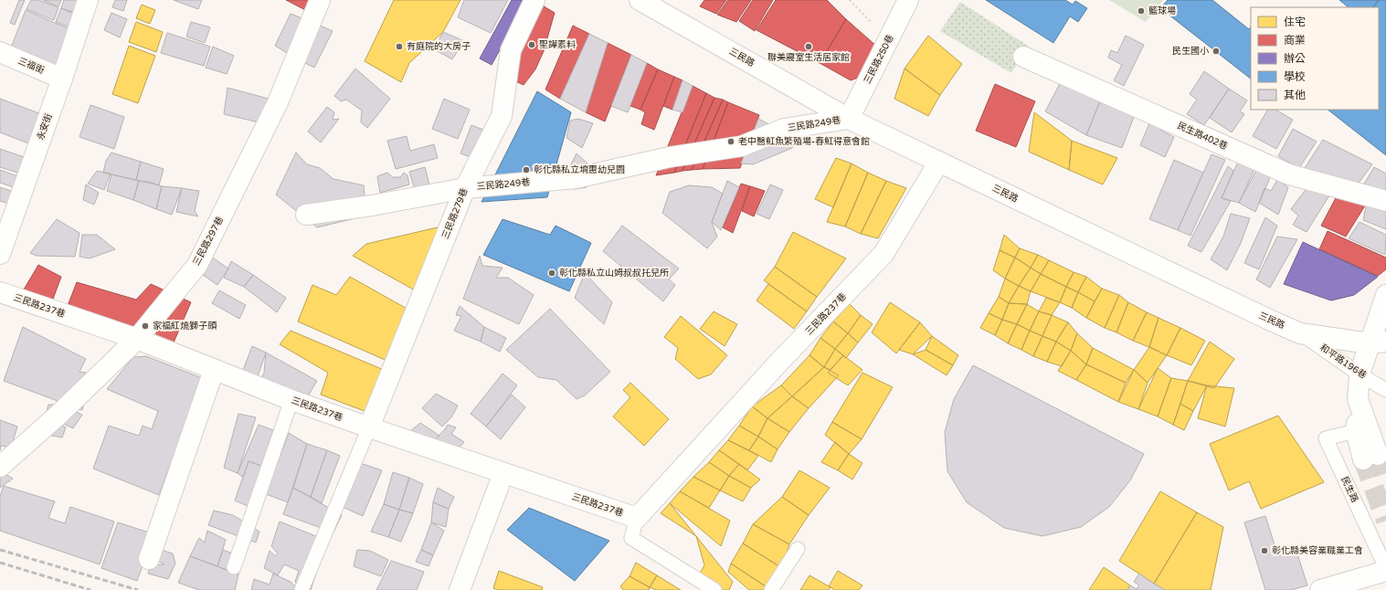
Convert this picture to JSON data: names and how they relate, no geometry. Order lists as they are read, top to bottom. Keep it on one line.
{"streets":{"street":["三民路","三民路250巷","三福街","三民路249巷","永安街","民生路402巷","三民路279巷","三民路297巷","三民路237巷"],"lane":["和平路196巷","民生路"]},"crossings":[["三民路","三民路250巷"],["三民路","三民路249巷"],["三民路","三民路237巷"],["三民路","和平路196巷"],["三民路250巷","三民路249巷"],["三福街","永安街"],["三民路249巷","三民路279巷"],["三民路279巷","三民路237巷"],["三民路297巷","三民路237巷"]],"places":["籃球場","聖譁素料","有庭院的大房子","聯美寢室生活居家館","民生國小","老中醫魟魚繁殖場-春魟得意會館","彰化縣私立堉惠幼兒園","彰化縣私立山姆叔叔托兒所","家福紅燒獅子頭","彰化縣美容業職業工會"],"legend":["住宅","商業","辦公","學校","其他"]}
